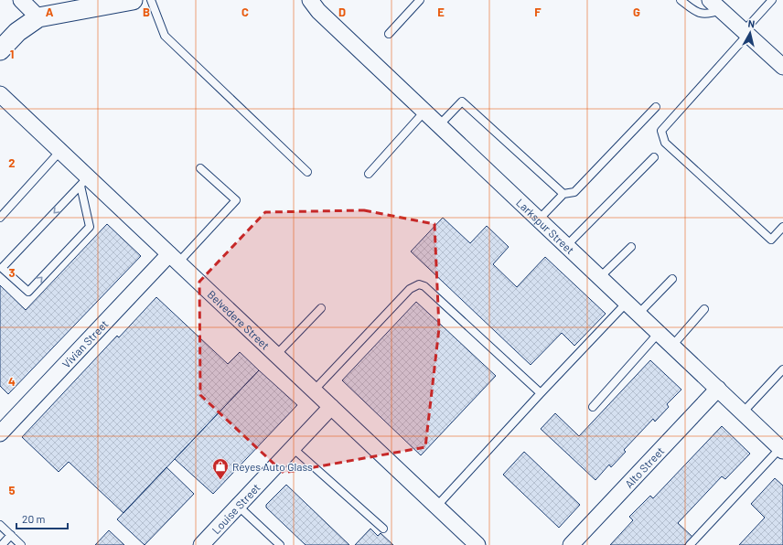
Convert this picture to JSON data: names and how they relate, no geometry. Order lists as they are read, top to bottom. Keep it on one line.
{"streets":{"street":["Larkspur Street","Belvedere Street","Vivian Street","Alto Street","Louise Street"]},"crossings":[["Larkspur Street","Alto Street"],["Belvedere Street","Vivian Street"],["Belvedere Street","Louise Street"]],"places":{"shop":["Reyes Auto Glass"]},"scale_bar":"20 m","north":"top","grid":{"columns":["A","B","C","D","E","F","G"],"rows":["1","2","3","4","5"]}}
